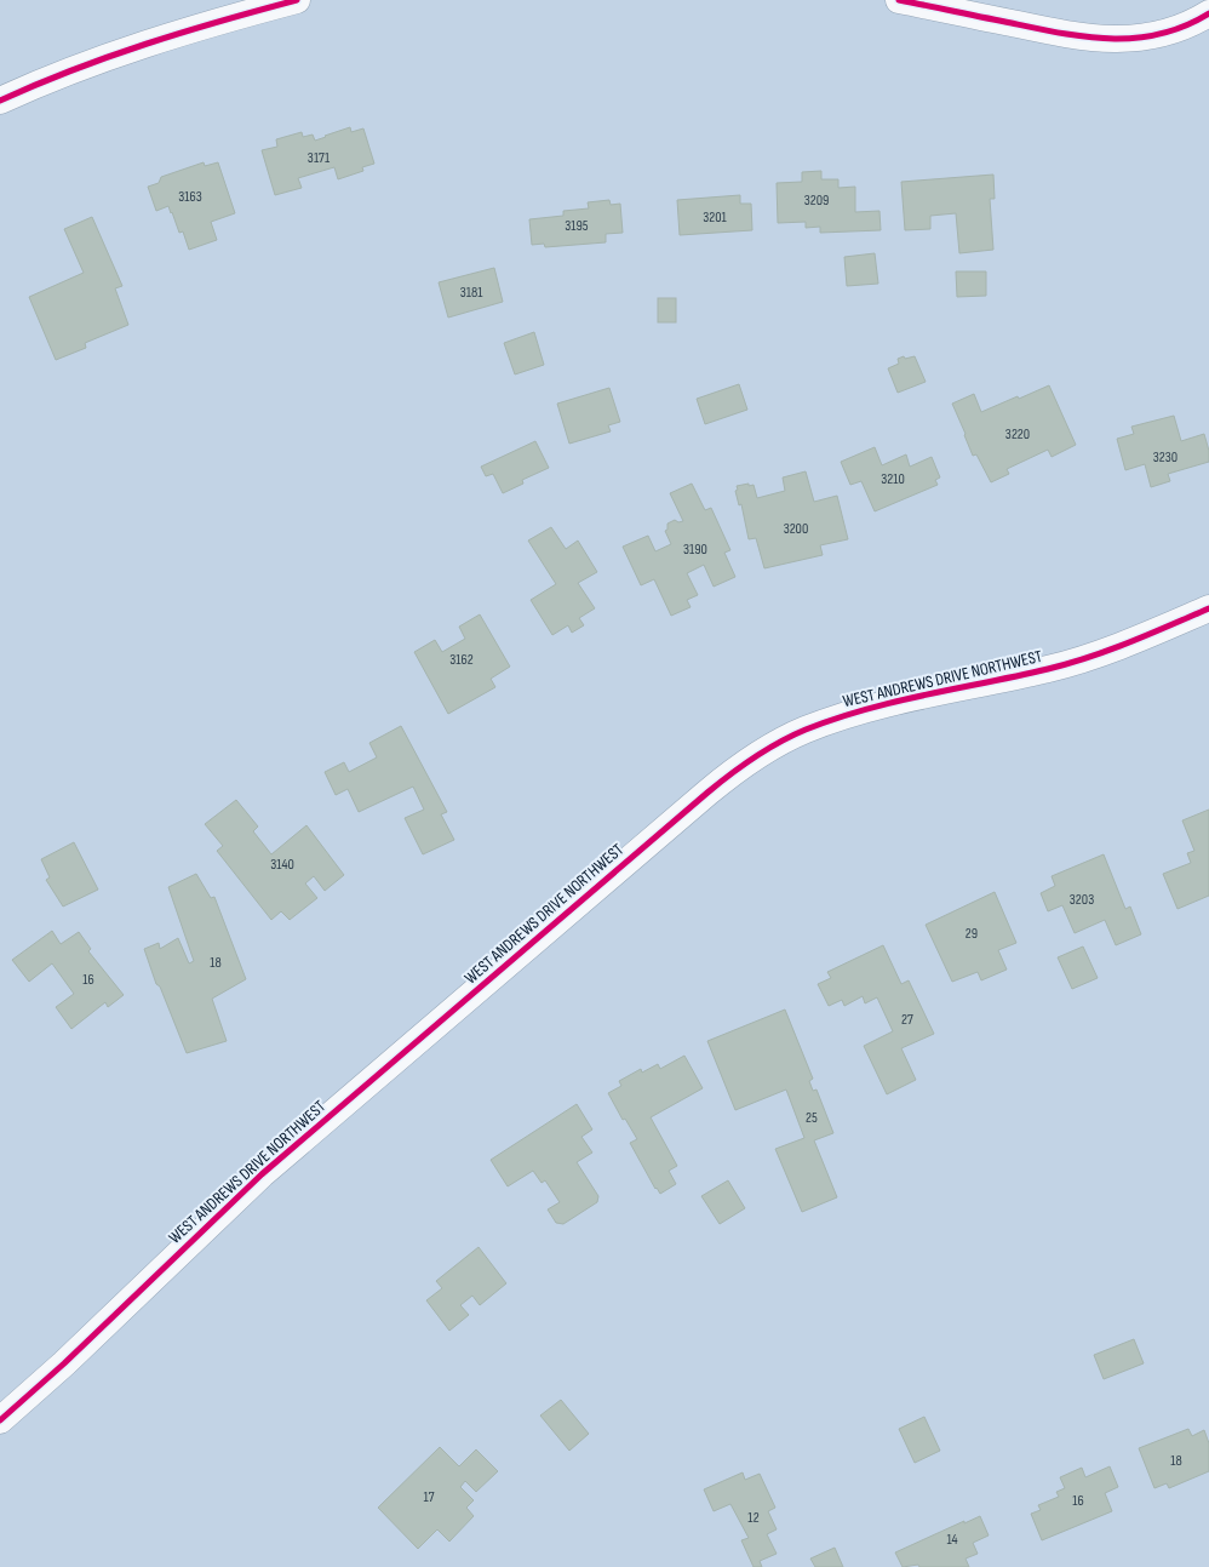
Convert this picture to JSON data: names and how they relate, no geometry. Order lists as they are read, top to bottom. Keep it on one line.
{"streets":{"street":["WEST ANDREWS DRIVE NORTHWEST"]},"house_numbers":["3171","3163","3209","3201","3195","3181","3220","3230","3210","3200","3190","3162","3140","3203","29","18","16","27","25","18","17","16","12","14"]}
